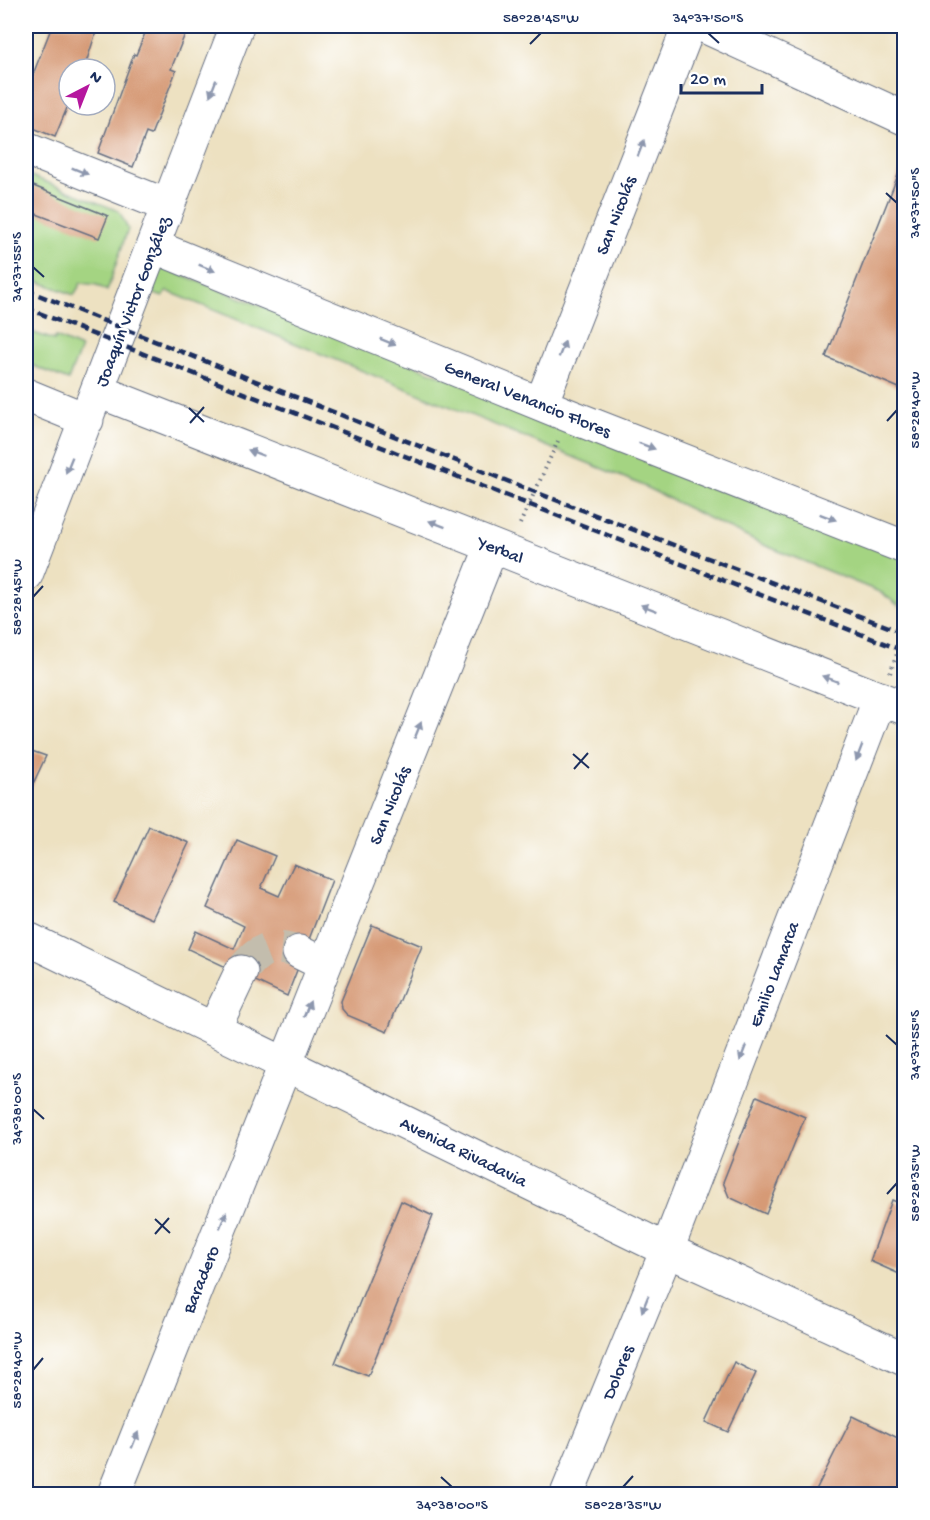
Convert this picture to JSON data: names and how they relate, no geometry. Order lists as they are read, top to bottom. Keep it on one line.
{"streets":{"street":["San Nicolás","Joaquín Victor González","General Venancio Flores","Yerbal","Emilio Lamarca","Avenida Rivadavia","Baradero","Dolores"]},"crossings":[["San Nicolás","General Venancio Flores"],["San Nicolás","Yerbal"],["San Nicolás","Avenida Rivadavia"],["San Nicolás","Baradero"],["Joaquín Victor González","General Venancio Flores"],["Joaquín Victor González","Yerbal"],["Yerbal","Emilio Lamarca"],["Emilio Lamarca","Avenida Rivadavia"],["Emilio Lamarca","Dolores"],["Avenida Rivadavia","Baradero"],["Avenida Rivadavia","Dolores"]],"one_way":["San Nicolás","Joaquín Victor González","General Venancio Flores","Yerbal","Emilio Lamarca","Baradero","Dolores"],"scale_bar":"20 m","north":"top right","coordinates":["58°28'45\"W","34°37'50\"S","34°37'55\"S","58°28'40\"W","34°38'00\"S","58°28'35\"W"]}
